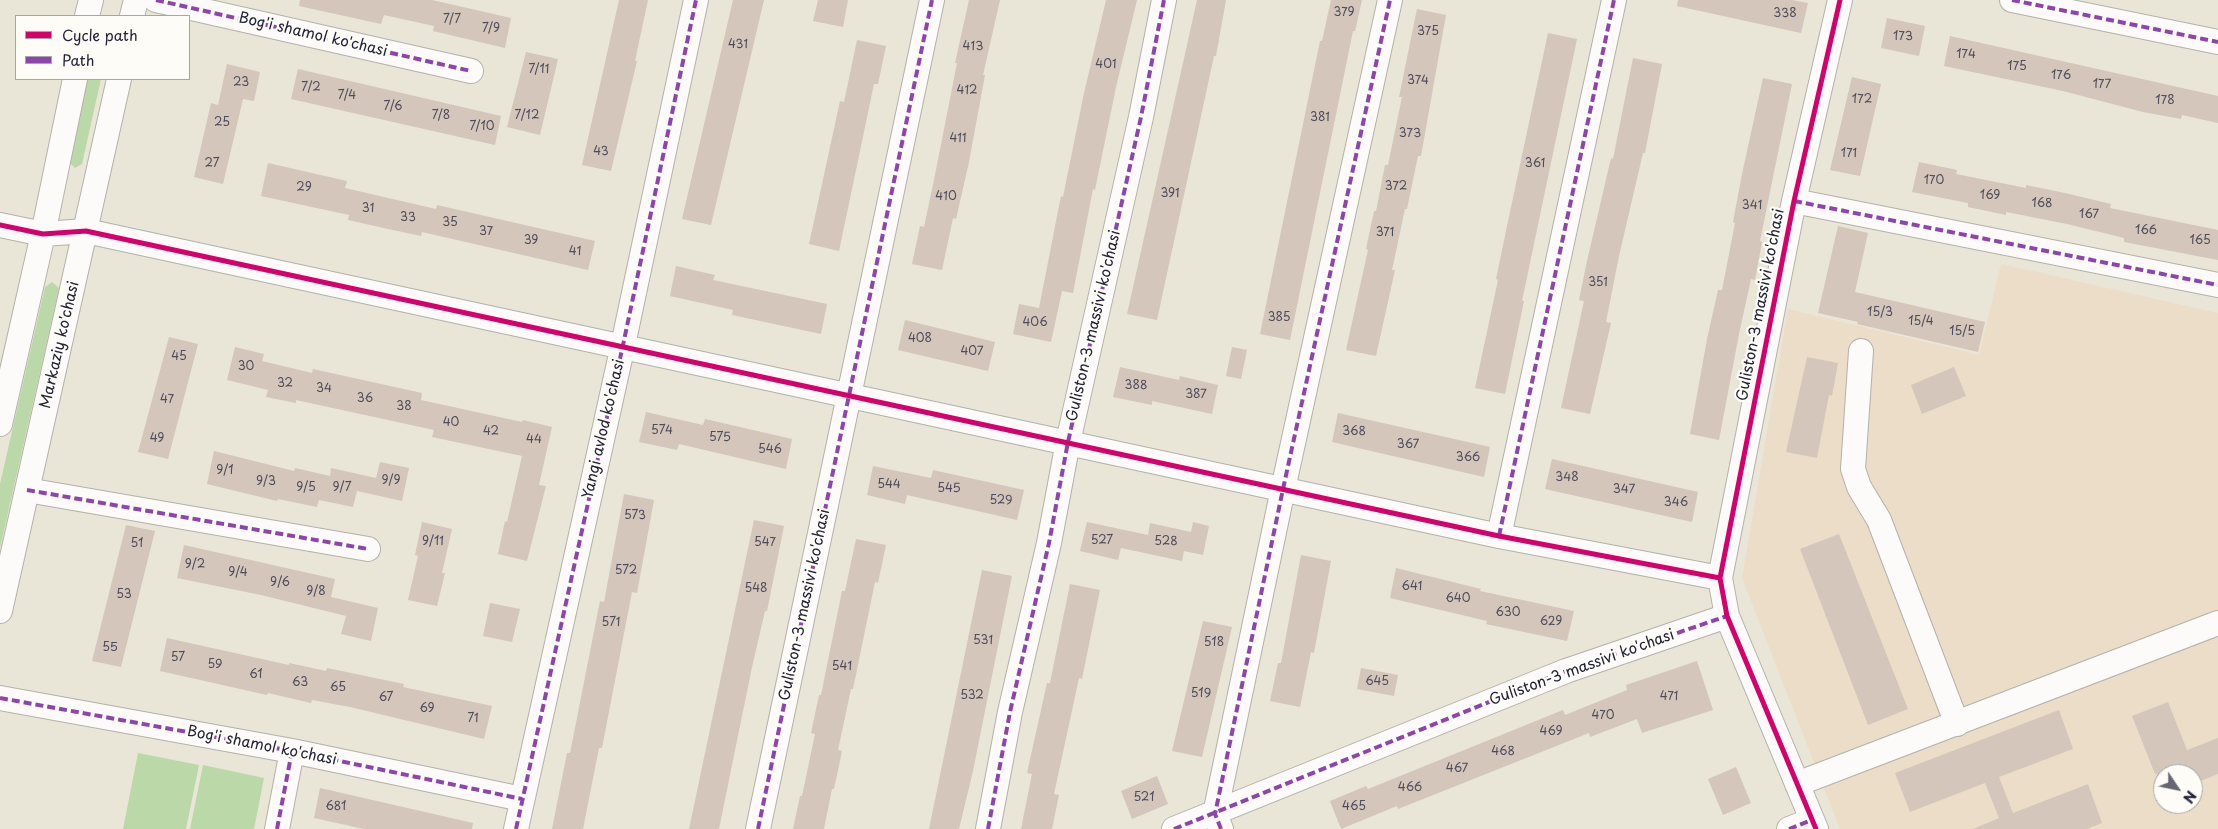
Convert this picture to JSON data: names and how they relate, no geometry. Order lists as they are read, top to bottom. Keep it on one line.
{"streets":{"street":["Bog'i shamol ko'chasi","Guliston-3 massivi ko'chasi","Markaziy ko'chasi","Yangi avlod ko'chasi"]},"crossings":[["Bog'i shamol ko'chasi","Yangi avlod ko'chasi"]],"house_numbers":["379","338","7/7","7/9","375","173","431","413","174","401","175","7/11","176","374","23","177","7/2","412","7/4","172","178","7/6","7/8","7/12","381","25","7/10","373","411","43","171","27","361","170","372","29","391","169","410","168","341","31","167","33","35","166","37","371","39","165","41","351","15/3","385","15/4","406","15/5","408","407","45","30","32","388","34","387","36","47","38","40","574","42","368","575","49","44","367","546","366","9/1","348","9/9","9/3","544","9/5","9/7","545","347","529","346","573","527","9/11","528","547","51","9/2","572","9/4","9/6","641","548","9/8","53","640","630","629","571","531","518","55","57","59","541","61","645","63","65","519","532","471","67","69","470","71","469","468","467","466","521","681","465"],"legend":["Cycle path","Path"],"north":"bottom right"}
